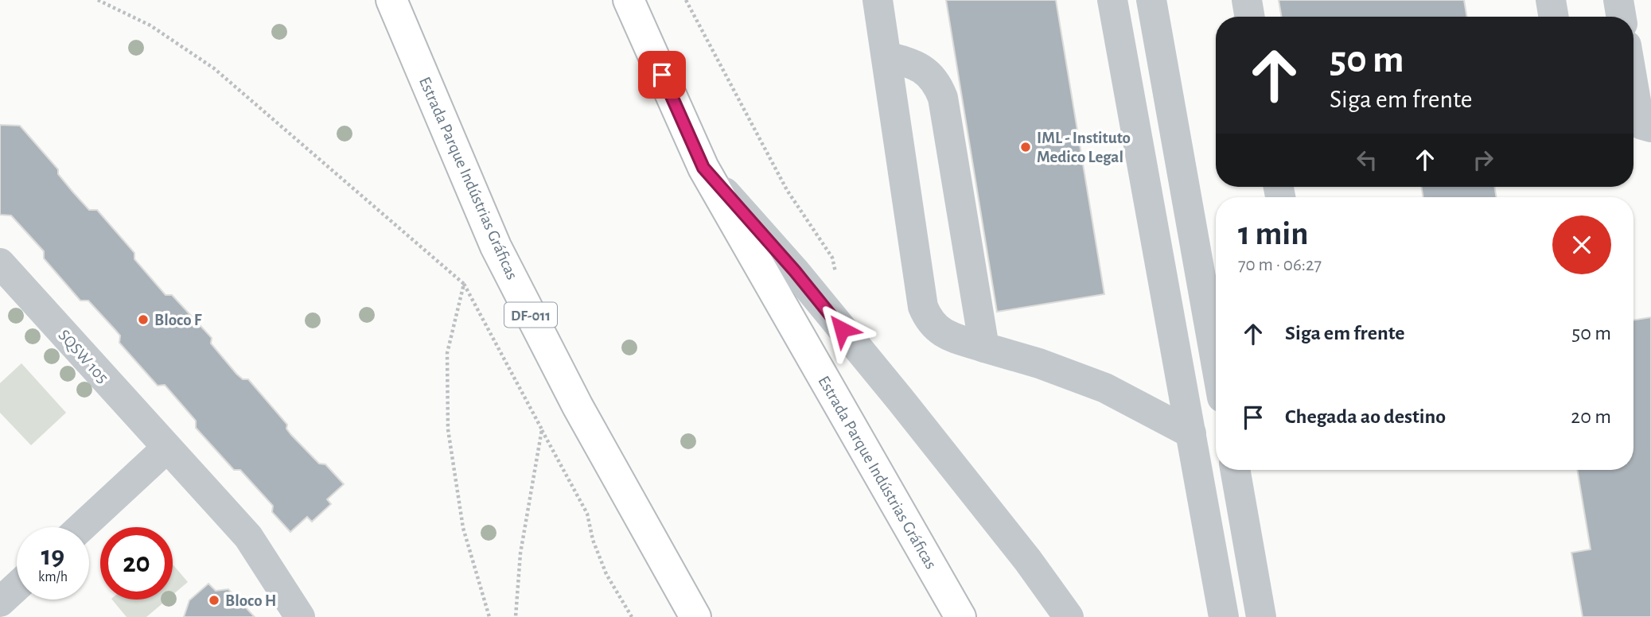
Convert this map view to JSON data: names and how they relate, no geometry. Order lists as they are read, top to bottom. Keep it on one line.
{"streets":{"main road":["Estrada Parque Indústrias Gráficas","DF-011"],"street":["SQSW 105"]},"places":["IML - Instituto Medico Legal","Bloco F","Bloco H"],"page":{"turn":["50 m","Siga em frente"],"heading":["1 min","70 m · 06:27"],"list":[{"name":"Siga em frente","value":"50 m"},{"name":"Chegada ao destino","value":"20 m"}],"speed":"19 km/h","limit":"20"}}
